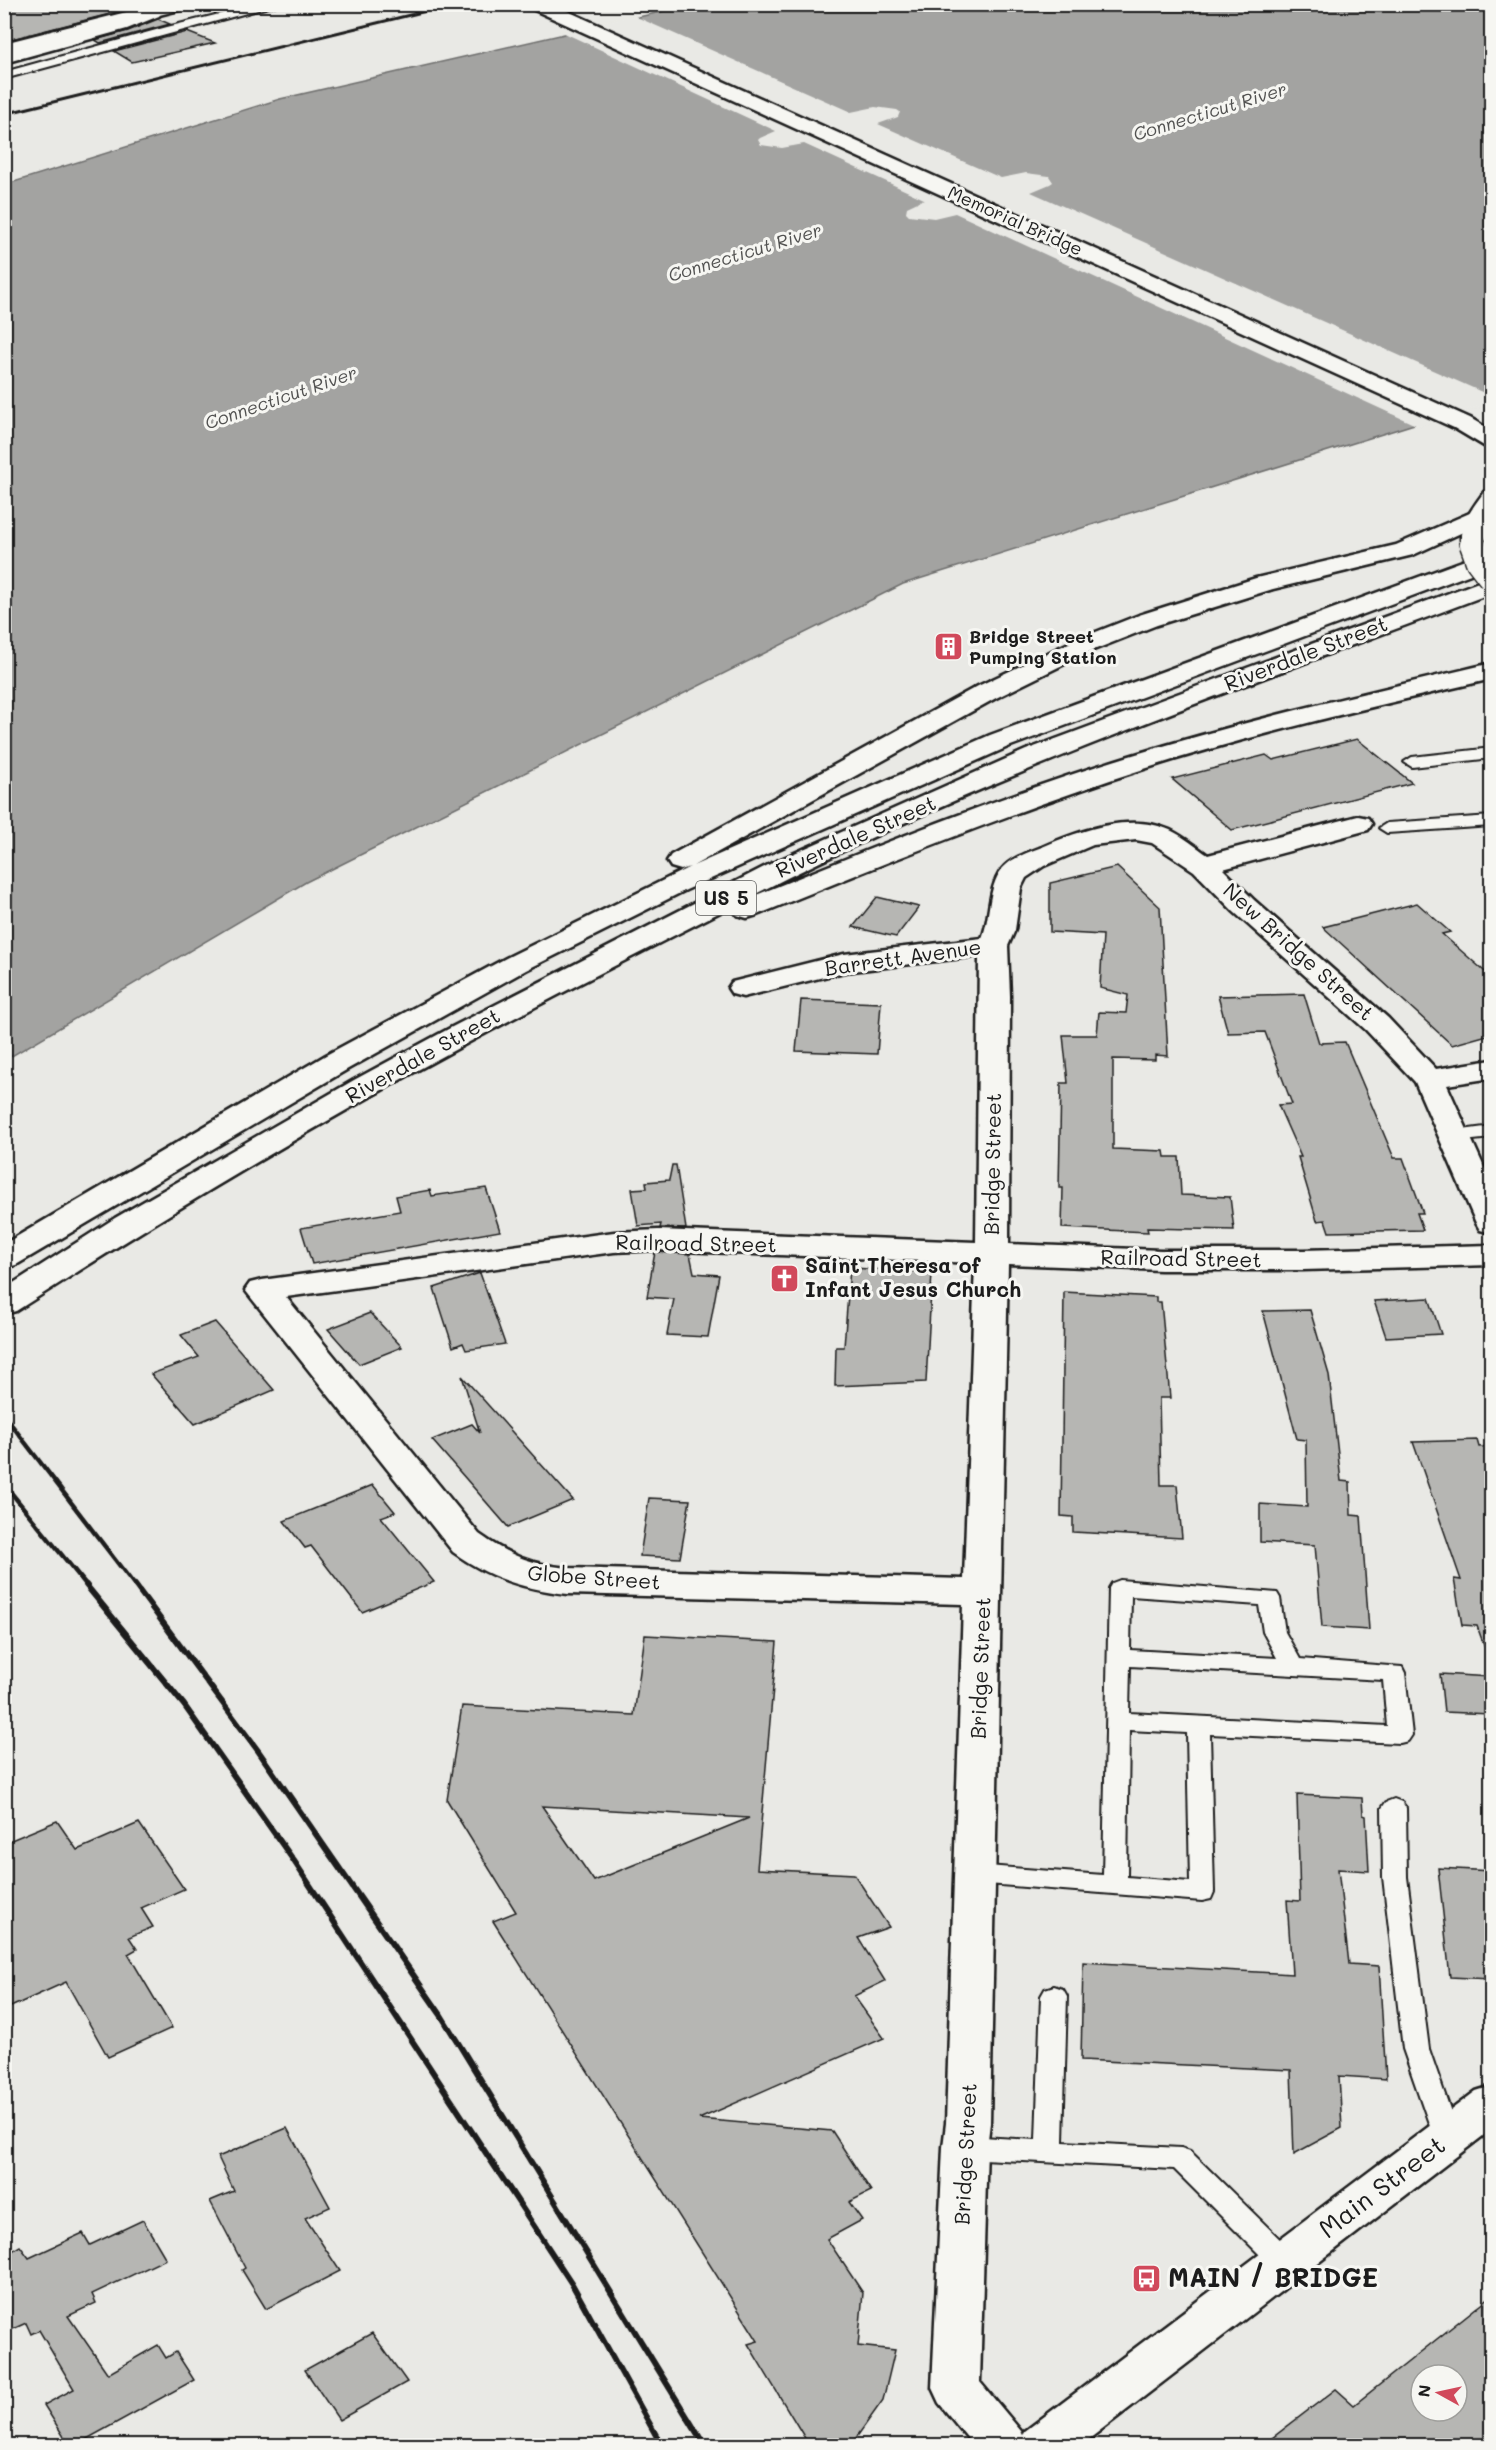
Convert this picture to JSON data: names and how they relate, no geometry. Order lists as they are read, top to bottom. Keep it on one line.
{"streets":{"main road":["Memorial Bridge","Riverdale Street","US 5","New Bridge Street","Barrett Avenue","Bridge Street","Railroad Street","Globe Street","Main Street"]},"crossings":[["New Bridge Street","Bridge Street"],["Barrett Avenue","Bridge Street"],["Bridge Street","Railroad Street"],["Bridge Street","Globe Street"],["Railroad Street","Globe Street"]],"water":["Connecticut River"],"places":{"building":["Bridge Street Pumping Station"],"church":["Saint Theresa of Infant Jesus Church"],"bus stop":["MAIN / BRIDGE"]},"north":"left"}
